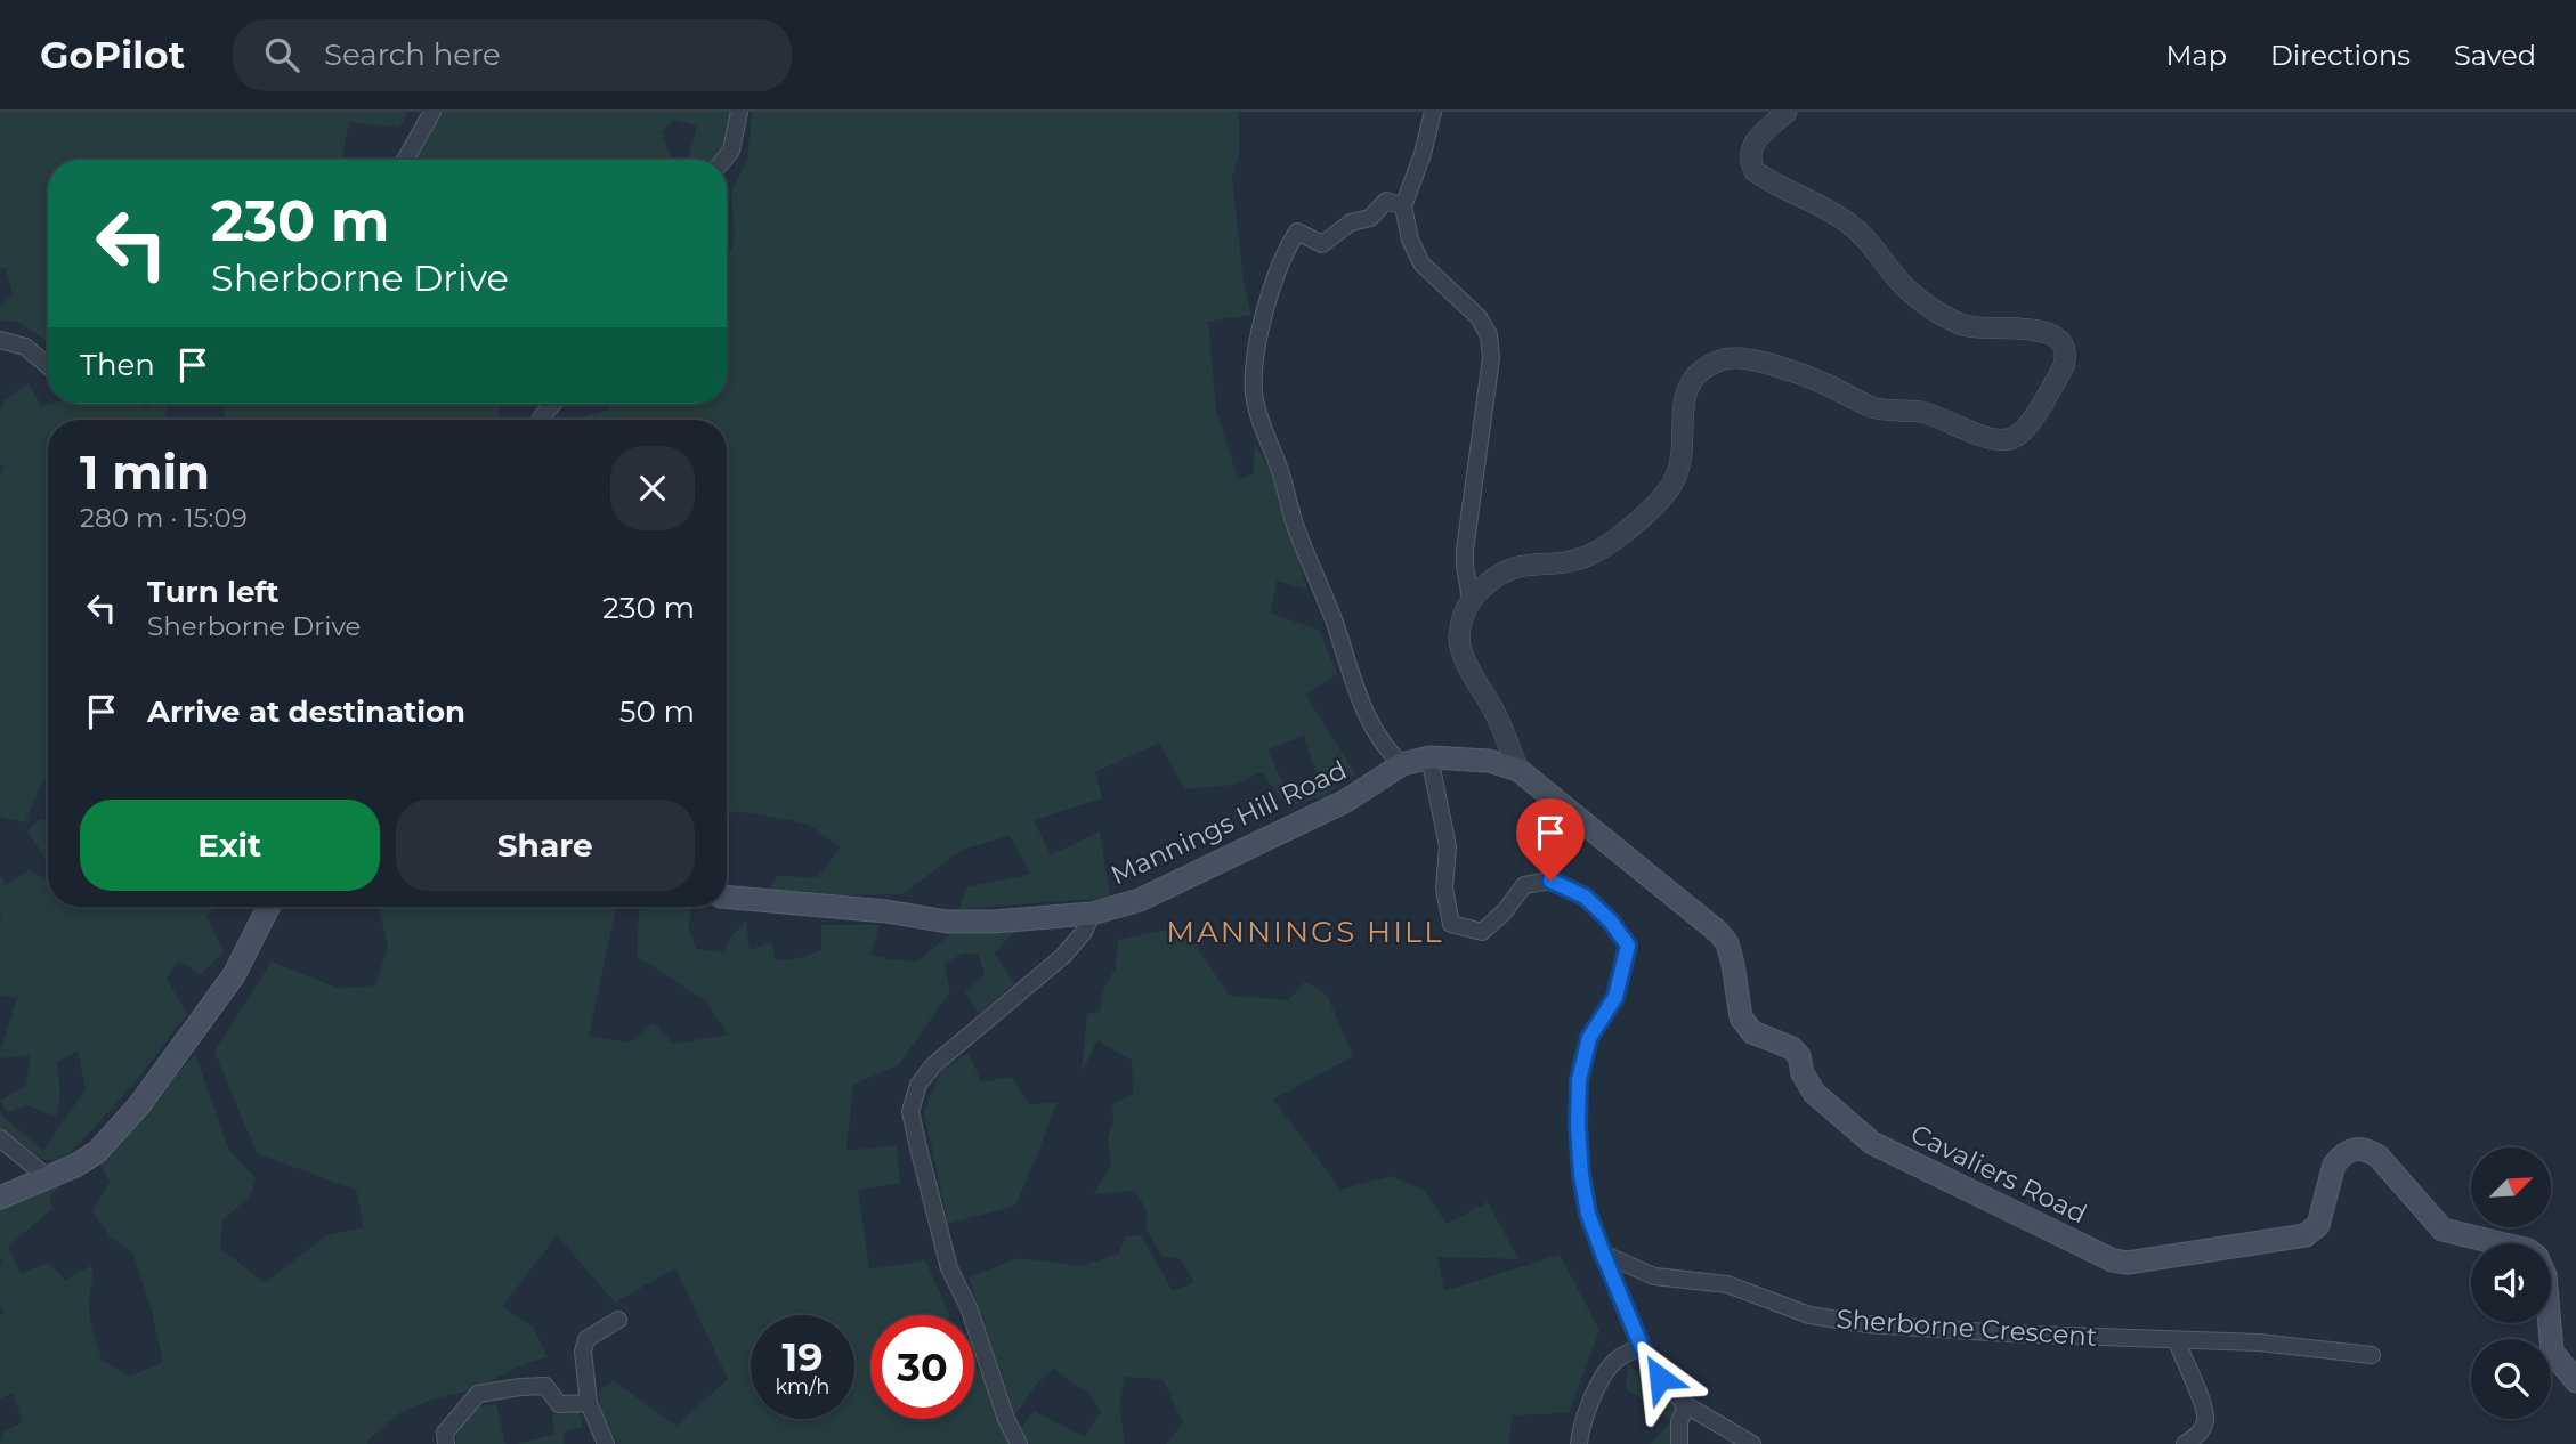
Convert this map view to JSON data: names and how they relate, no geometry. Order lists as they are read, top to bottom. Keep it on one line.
{"streets":{"main road":["Mannings Hill Road","Cavaliers Road"],"street":["Sherborne Crescent"]},"crossings":[["Mannings Hill Road","Cavaliers Road"]],"districts":["MANNINGS HILL"],"north":"top right","page":{"header":"GoPilot","search":"Search here","nav":["Map","Directions","Saved"],"turn":["230 m","Sherborne Drive"],"then":"Then","heading":["1 min","280 m · 15:09"],"list":[{"name":"Turn left","note":"Sherborne Drive","value":"230 m"},{"name":"Arrive at destination","value":"50 m"}],"buttons":["Exit","Share"],"speed":"19 km/h","limit":"30"}}
